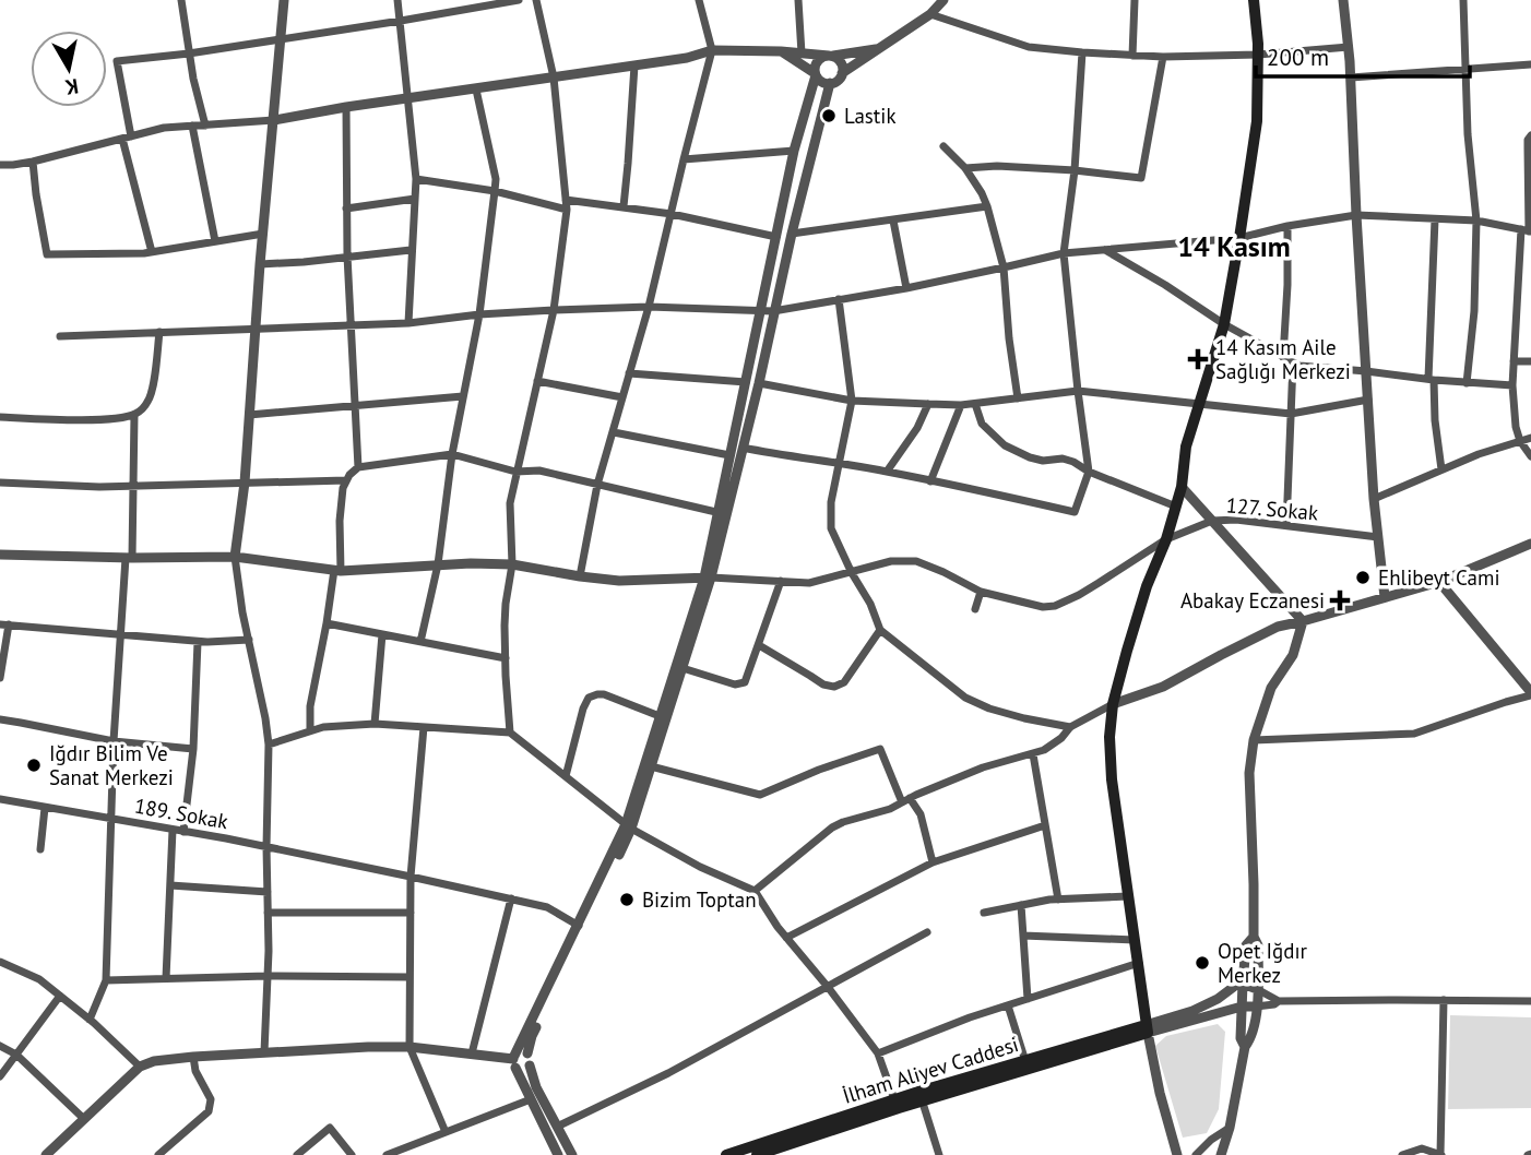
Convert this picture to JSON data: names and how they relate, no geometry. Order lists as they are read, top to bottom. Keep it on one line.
{"streets":{"main road":["İlham Aliyev Caddesi"],"street":["127. Sokak","189. Sokak"]},"districts":["14 Kasım"],"places":{"other":["Lastik","Ehlibeyt Cami","Iğdır Bilim Ve Sanat Merkezi","Bizim Toptan","Opet Iğdır Merkez"],"health":["14 Kasım Aile Sağlığı Merkezi","Abakay Eczanesi"]},"scale_bar":"200 m","north":"bottom"}
